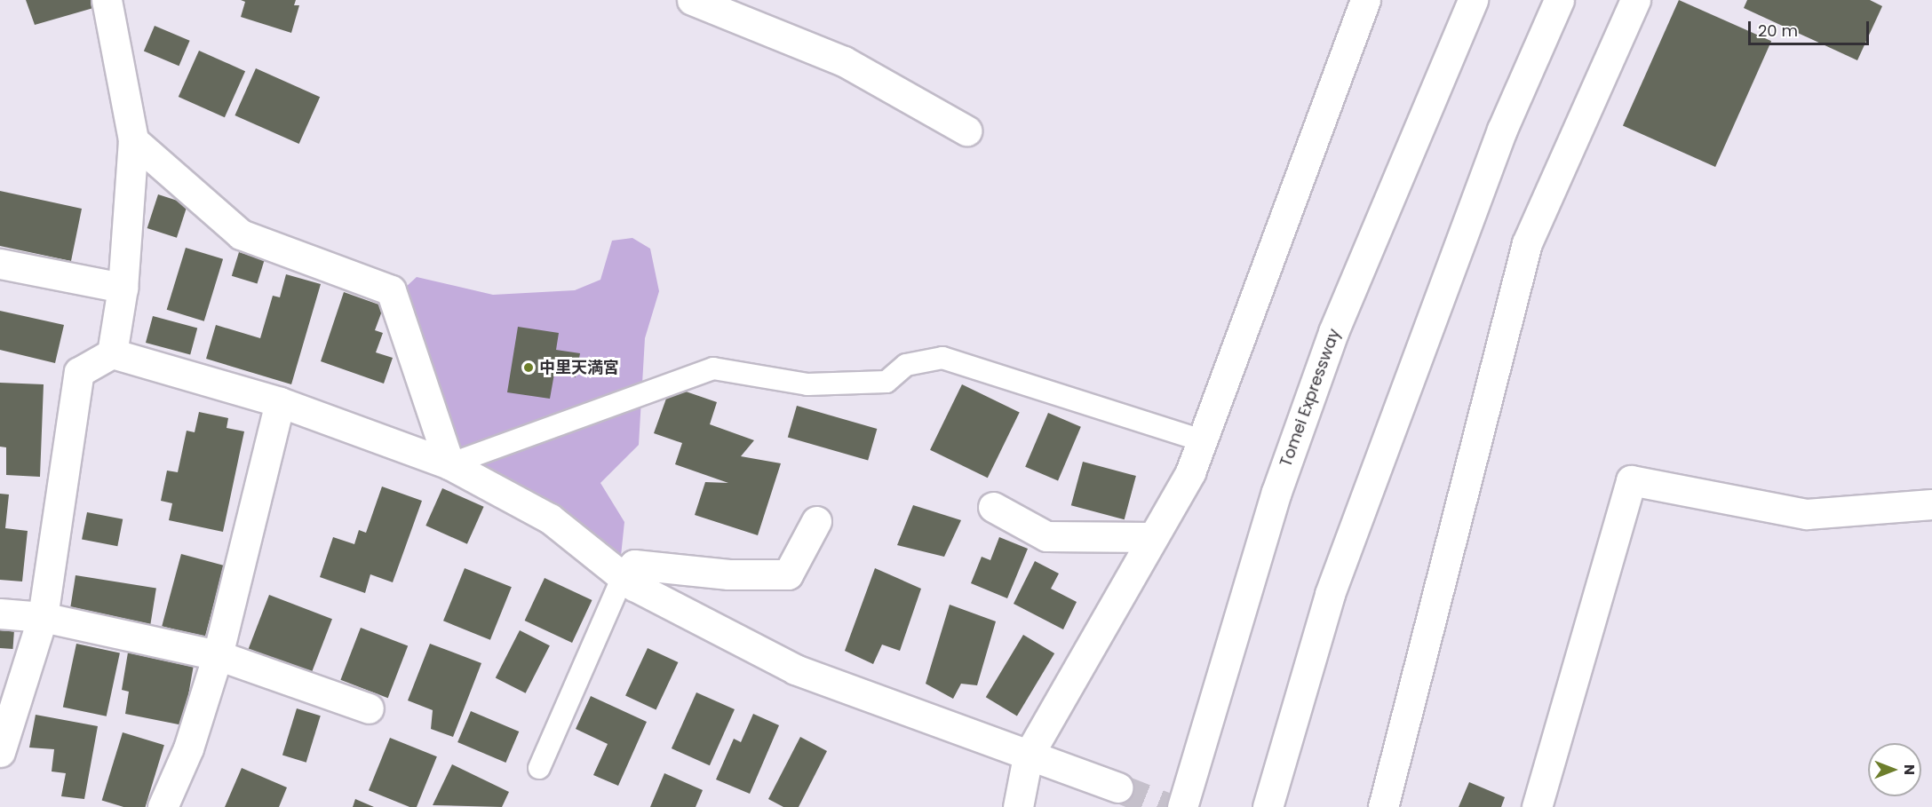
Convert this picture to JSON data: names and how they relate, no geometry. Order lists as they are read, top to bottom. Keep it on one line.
{"streets":{"main road":["Tomei Expressway"]},"places":["中里天満宮"],"scale_bar":"20 m","north":"right"}
